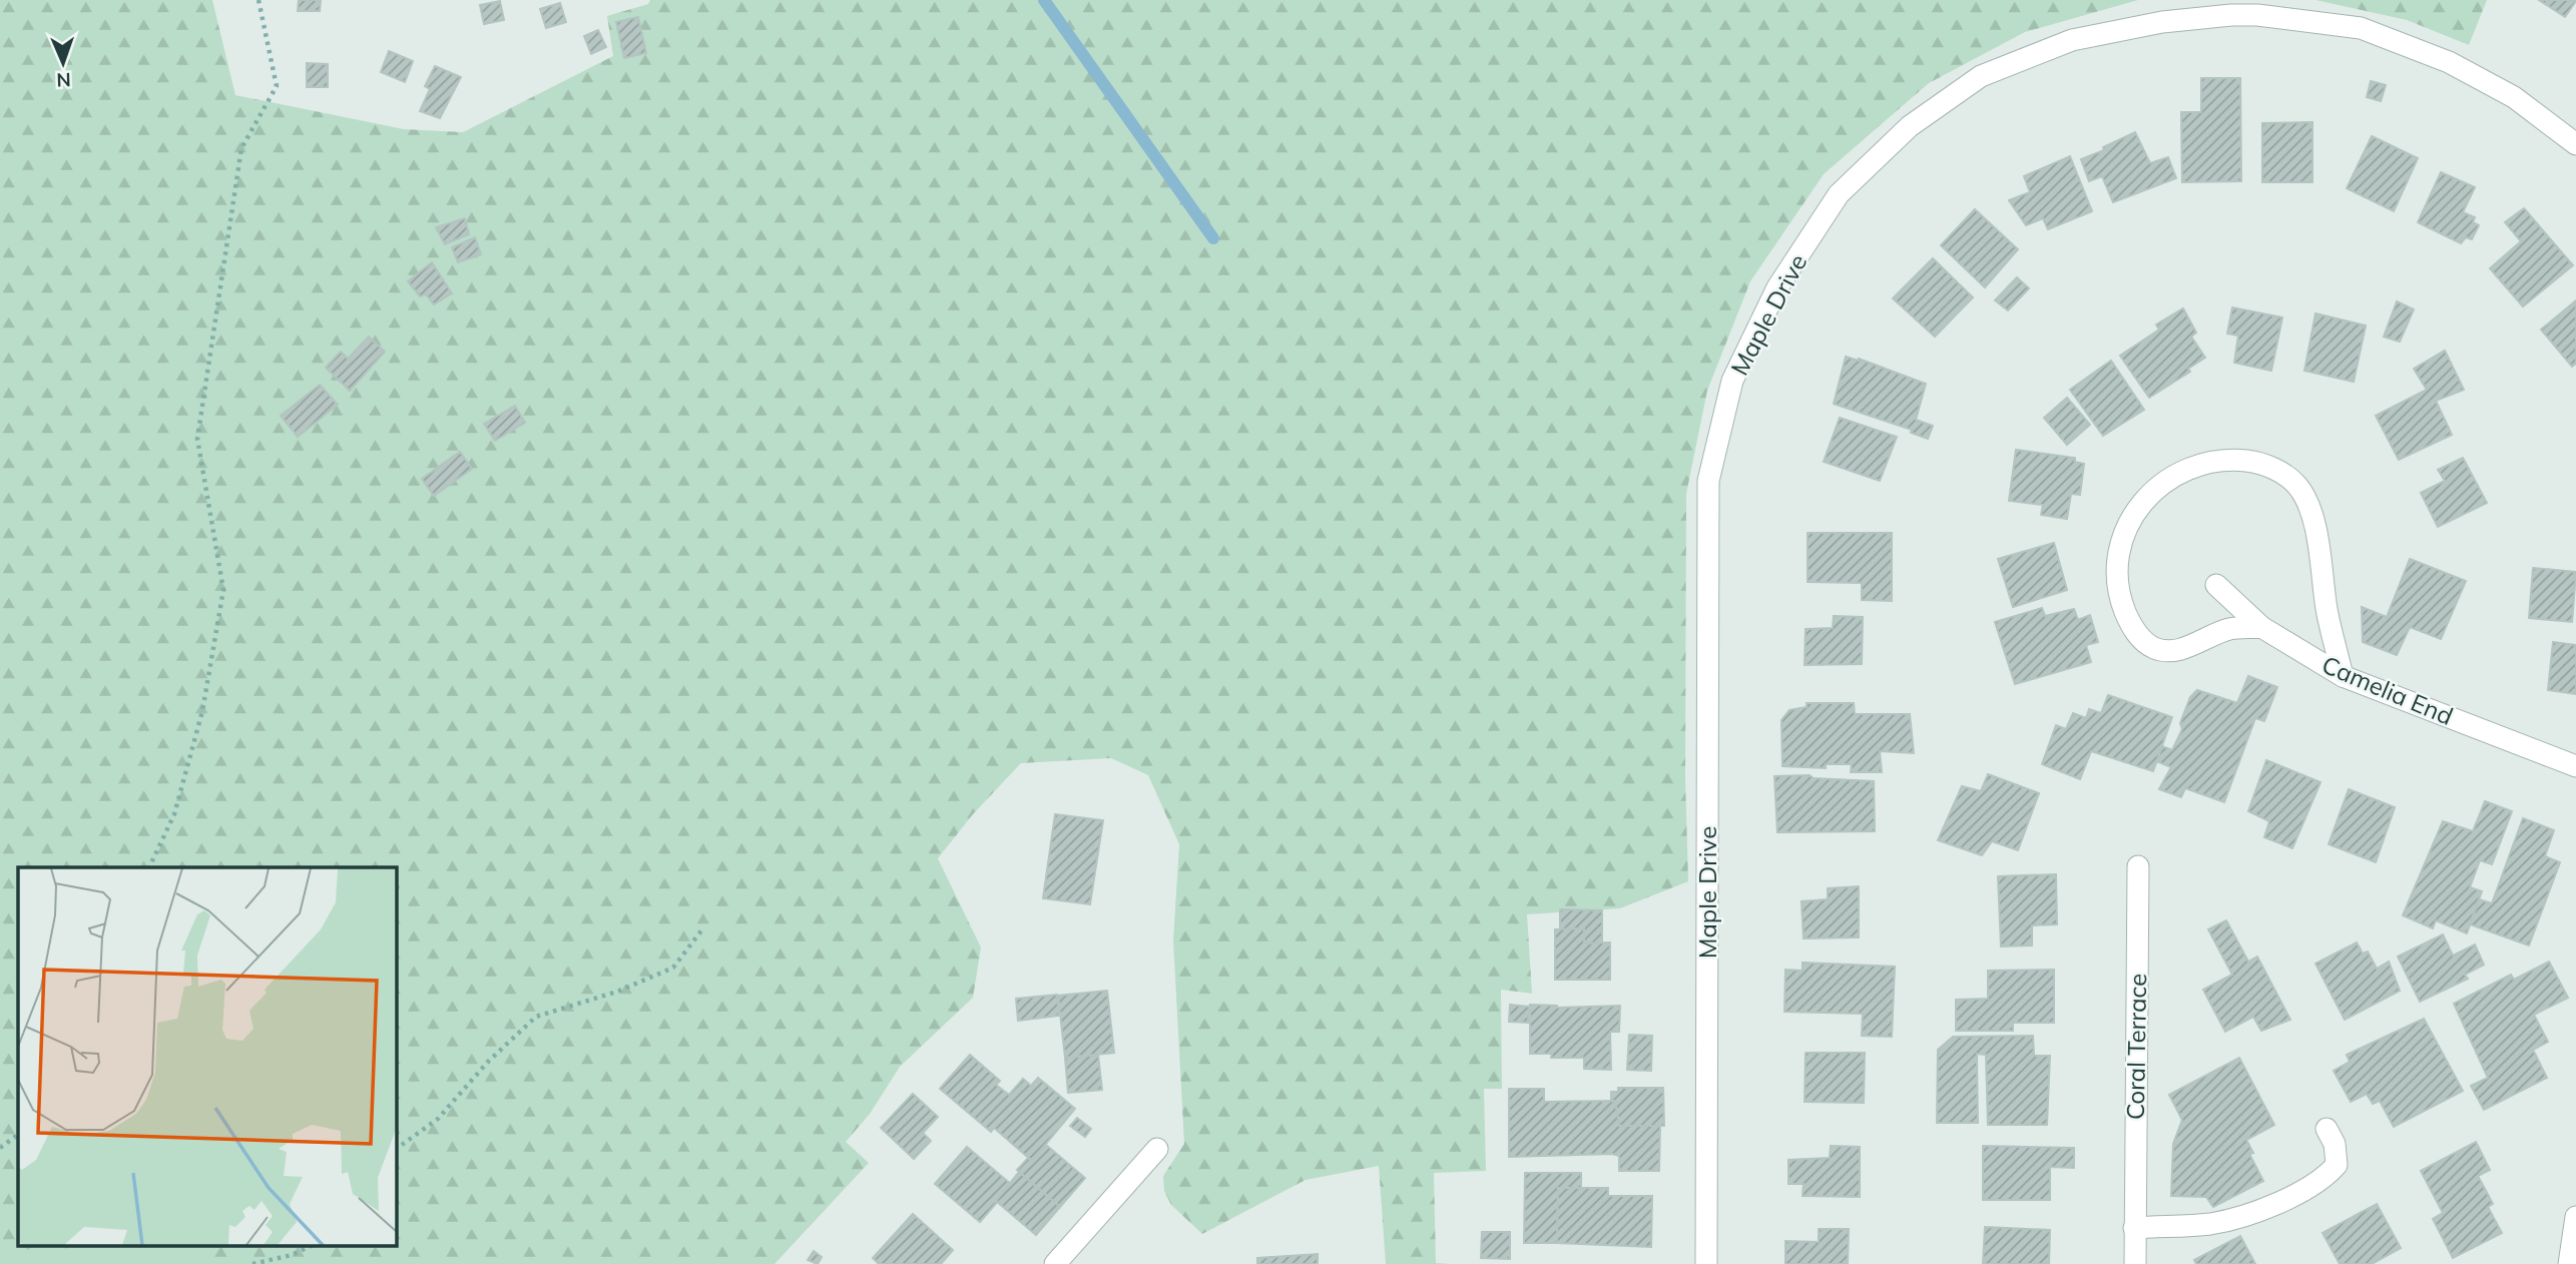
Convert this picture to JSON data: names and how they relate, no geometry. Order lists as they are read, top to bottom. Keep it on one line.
{"streets":{"street":["Maple Drive","Camelia End","Coral Terrace"]},"north":"bottom"}
